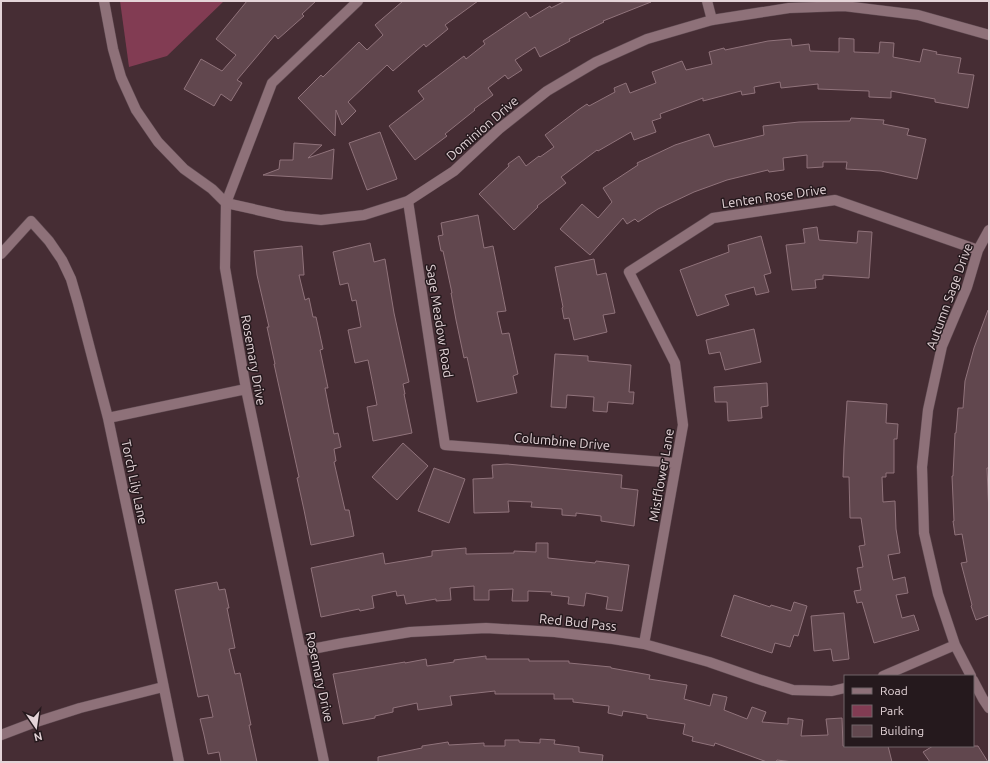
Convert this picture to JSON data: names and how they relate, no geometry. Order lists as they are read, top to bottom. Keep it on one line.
{"streets":{"street":["Dominion Drive","Lenten Rose Drive","Autumn Sage Drive","Sage Meadow Road","Rosemary Drive","Columbine Drive","Mistflower Lane","Torch Lily Lane","Red Bud Pass"]},"crossings":[["Dominion Drive","Sage Meadow Road"],["Dominion Drive","Rosemary Drive"],["Lenten Rose Drive","Autumn Sage Drive"],["Lenten Rose Drive","Mistflower Lane"],["Sage Meadow Road","Columbine Drive"],["Rosemary Drive","Red Bud Pass"],["Columbine Drive","Mistflower Lane"],["Mistflower Lane","Red Bud Pass"]],"legend":["Road","Park","Building"],"north":"bottom"}
